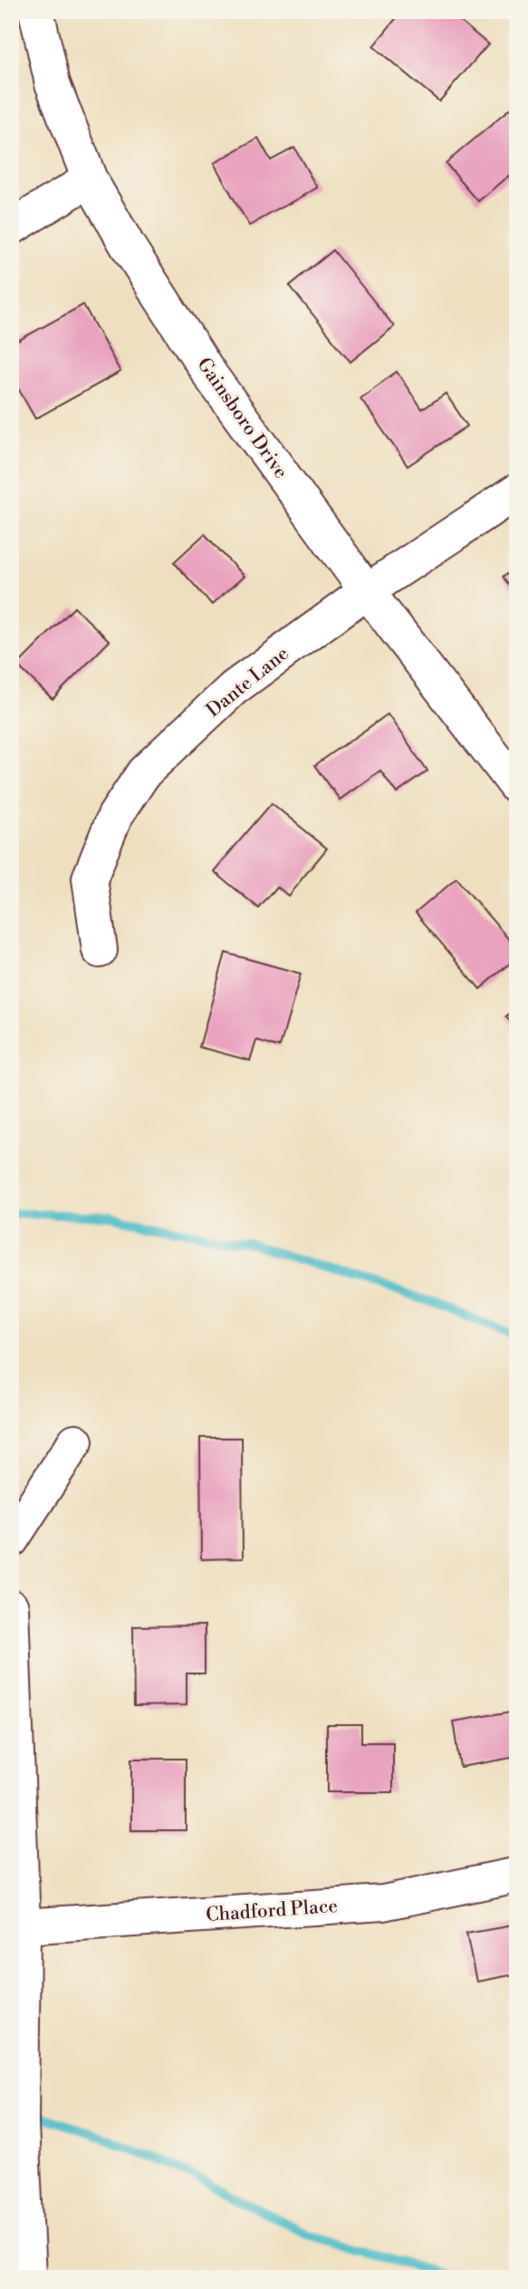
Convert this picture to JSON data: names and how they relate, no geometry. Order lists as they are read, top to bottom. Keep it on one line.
{"streets":{"street":["Gainsboro Drive","Dante Lane","Chadford Place"]},"crossings":[["Gainsboro Drive","Dante Lane"]]}
